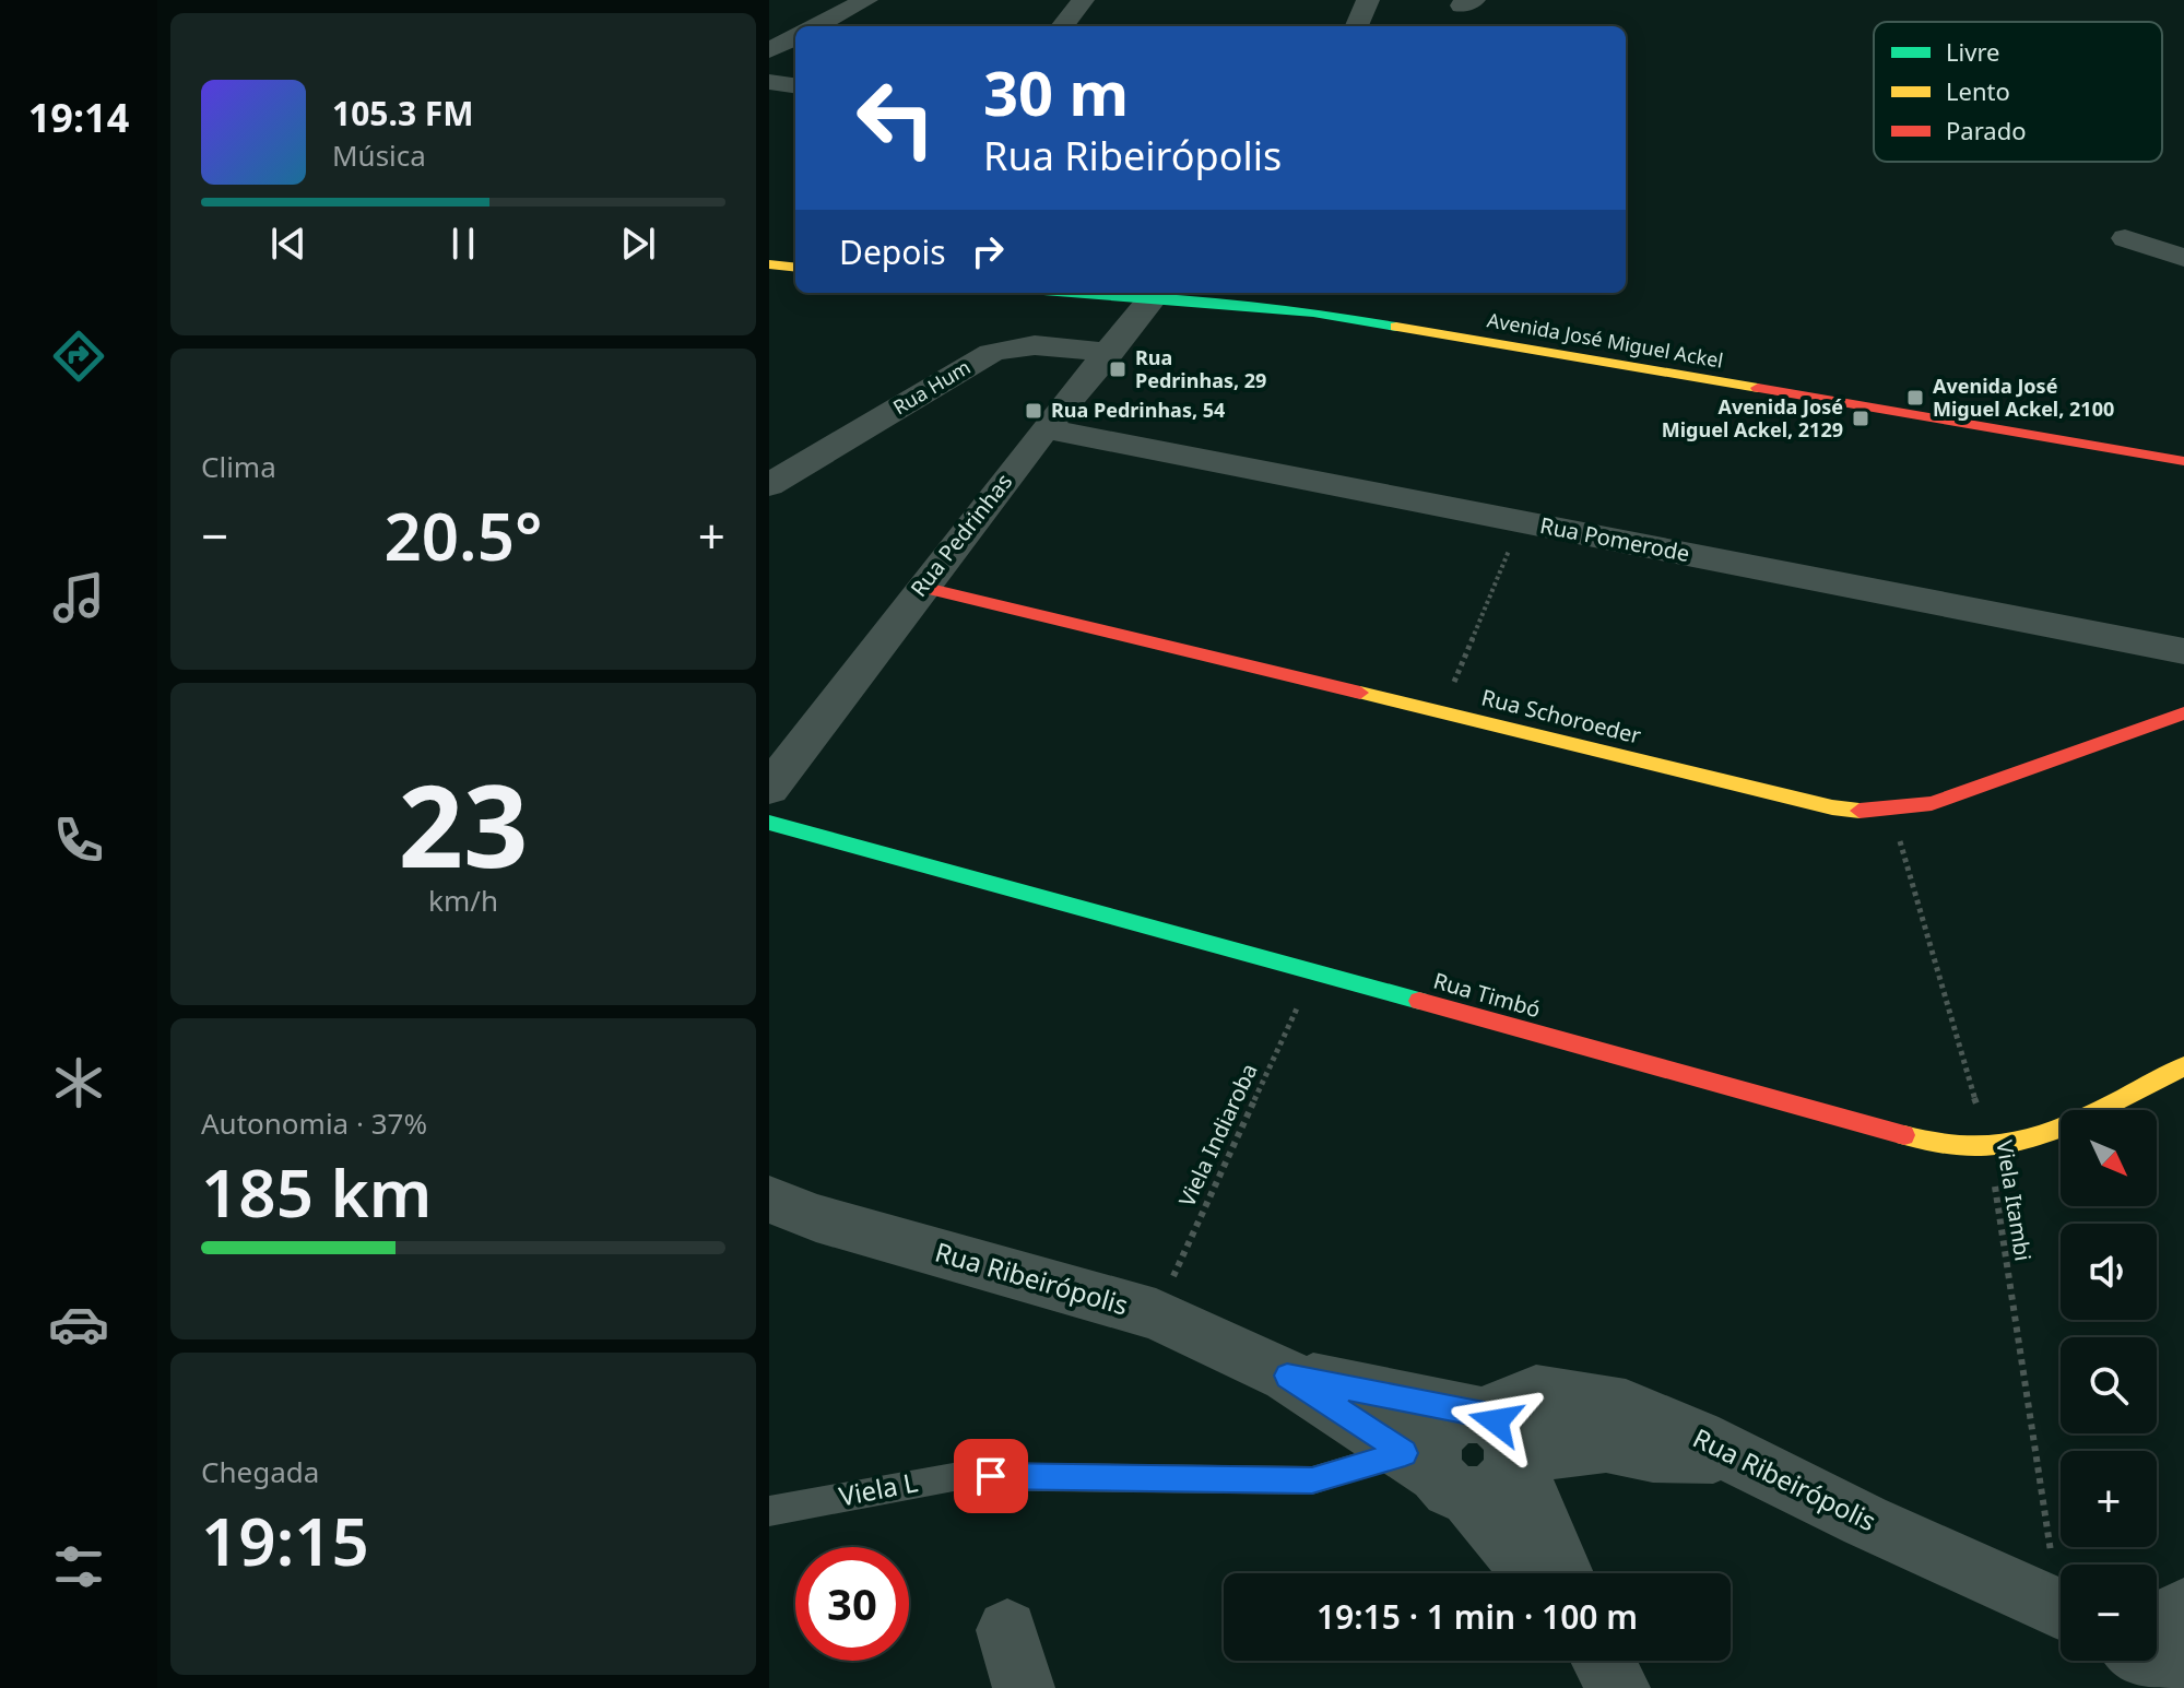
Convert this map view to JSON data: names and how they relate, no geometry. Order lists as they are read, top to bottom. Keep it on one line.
{"streets":{"street":["Avenida José Miguel Ackel","Rua Hum","Rua Pedrinhas","Rua Pomerode","Rua Schoroeder","Rua Timbó","Rua Ribeirópolis"],"lane":["Viela L"],"path":["Viela Indiaroba","Viela Itambi"]},"crossings":[["Avenida José Miguel Ackel","Rua Pedrinhas"],["Rua Hum","Rua Pedrinhas"],["Rua Pedrinhas","Rua Pomerode"],["Rua Pedrinhas","Rua Schoroeder"],["Rua Schoroeder","Viela Itambi"],["Rua Timbó","Viela Indiaroba"],["Rua Timbó","Viela Itambi"],["Viela Indiaroba","Rua Ribeirópolis"],["Rua Ribeirópolis","Viela L"]],"places":{"transit":["Rua Pedrinhas, 29","Avenida José Miguel Ackel, 2100","Rua Pedrinhas, 54","Avenida José Miguel Ackel, 2129"]},"legend":["Livre","Lento","Parado"],"north":"bottom right","page":{"tabs":"19:14","turn":["30 m","Rua Ribeirópolis"],"song":["105.3 FM","Música"],"then":"Depois","tile":["Clima",["23","km/h"],["Autonomia · 37%","185 km"],["Chegada","19:15"]],"heat":["−","20.5°","+"],"map_buttons":["+","−"],"limit":"30","trip":"19:15 · 1 min · 100 m"}}
